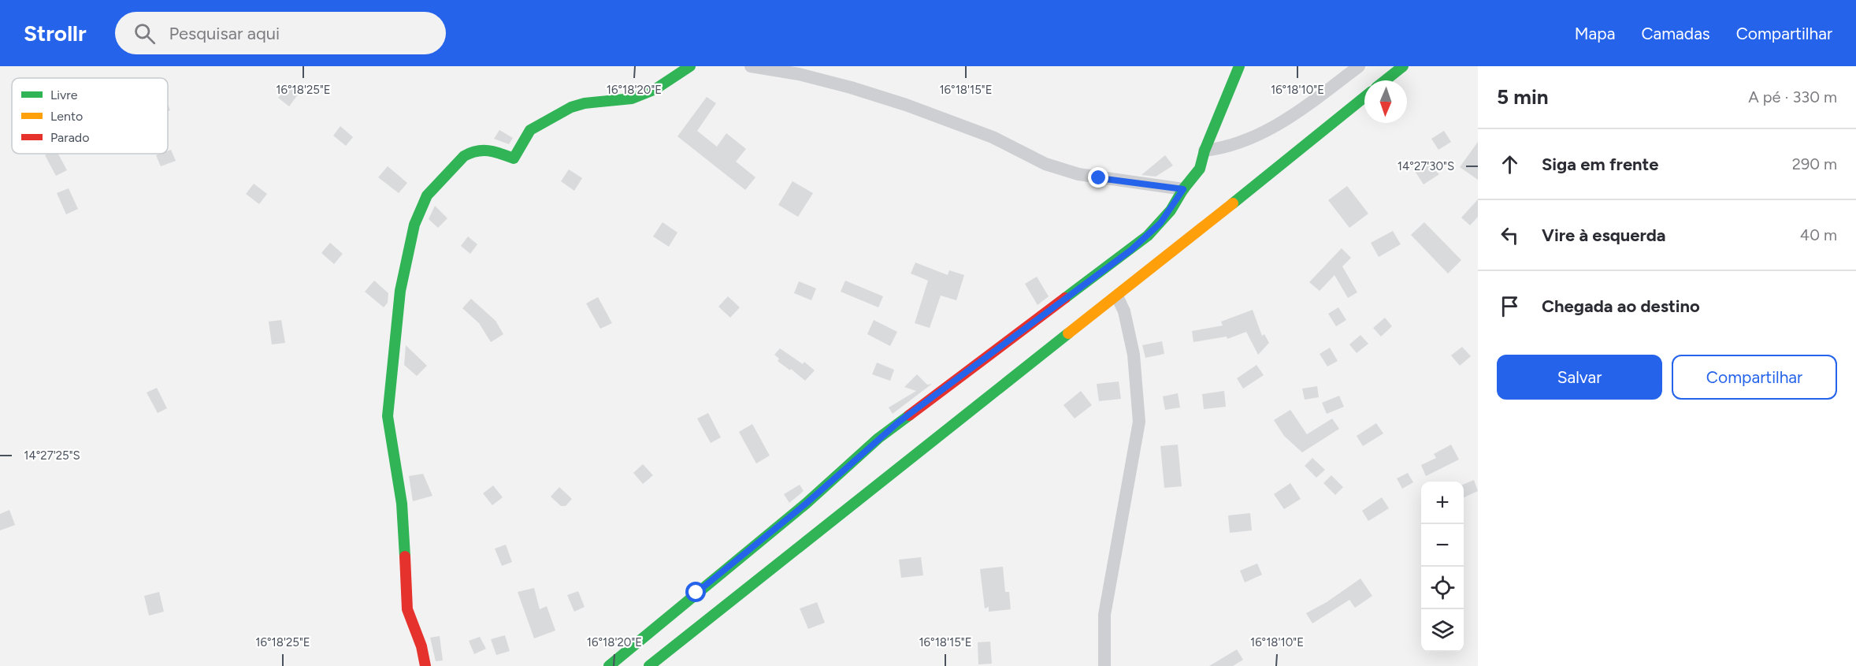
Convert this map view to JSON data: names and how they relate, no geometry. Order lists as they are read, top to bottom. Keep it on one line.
{"legend":["Livre","Lento","Parado"],"north":"bottom","page":{"header":"Strollr","search":"Pesquisar aqui","nav":["Mapa","Camadas","Compartilhar"],"heading":["5 min","A pé · 330 m"],"list":[["Siga em frente","290 m"],["Vire à esquerda","40 m"],"Chegada ao destino"],"buttons":["Salvar","Compartilhar"],"map_buttons":["+","−"]},"coordinates":["16°18'25\"E","16°18'20\"E","16°18'15\"E","16°18'10\"E","14°27'30\"S","14°27'25\"S"]}
